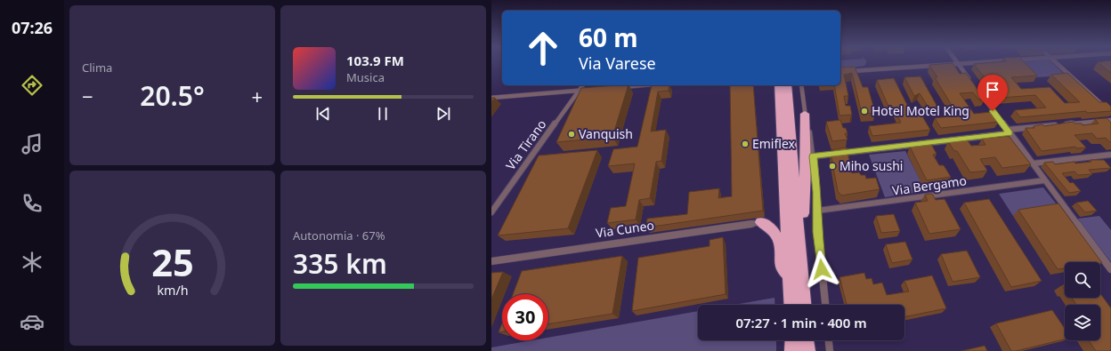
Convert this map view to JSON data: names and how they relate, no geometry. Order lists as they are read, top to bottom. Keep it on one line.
{"streets":{"street":["Via Tirano","Via Bergamo","Via Cuneo"]},"places":["Hotel Motel King","Vanquish","Emiflex","Miho sushi"],"page":{"tabs":"07:26","tile":["Clima",["Autonomia · 67%","335 km"]],"turn":["60 m","Via Varese"],"song":["103.9 FM","Musica"],"heat":["−","20.5°","+"],"limit":"30","trip":"07:27 · 1 min · 400 m","gauge":["25","km/h"]}}
